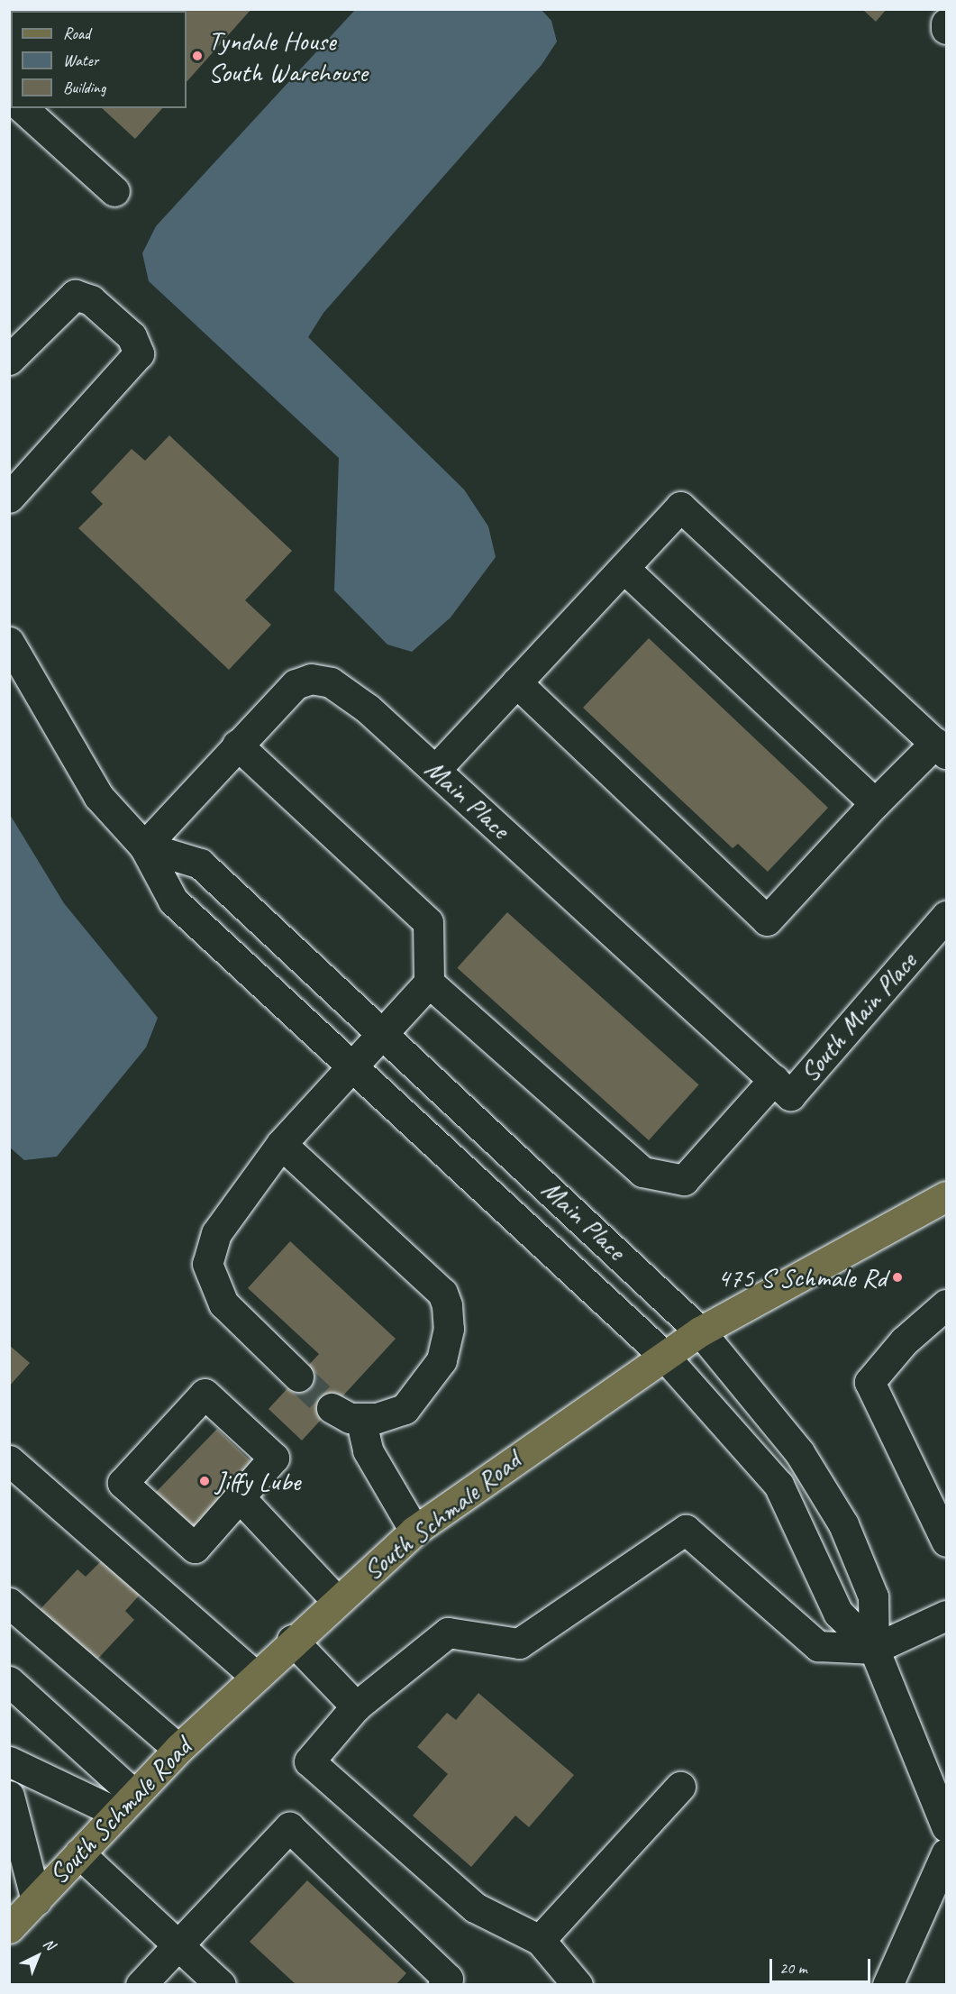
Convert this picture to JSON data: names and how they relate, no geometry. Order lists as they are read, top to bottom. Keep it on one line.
{"streets":{"main road":["South Schmale Road"],"street":["Main Place","South Main Place"]},"crossings":[["Main Place","South Main Place"],["Main Place","South Schmale Road"]],"places":["Tyndale House South Warehouse","475 S Schmale Rd","Jiffy Lube"],"legend":["Road","Water","Building"],"scale_bar":"20 m","north":"top right"}
